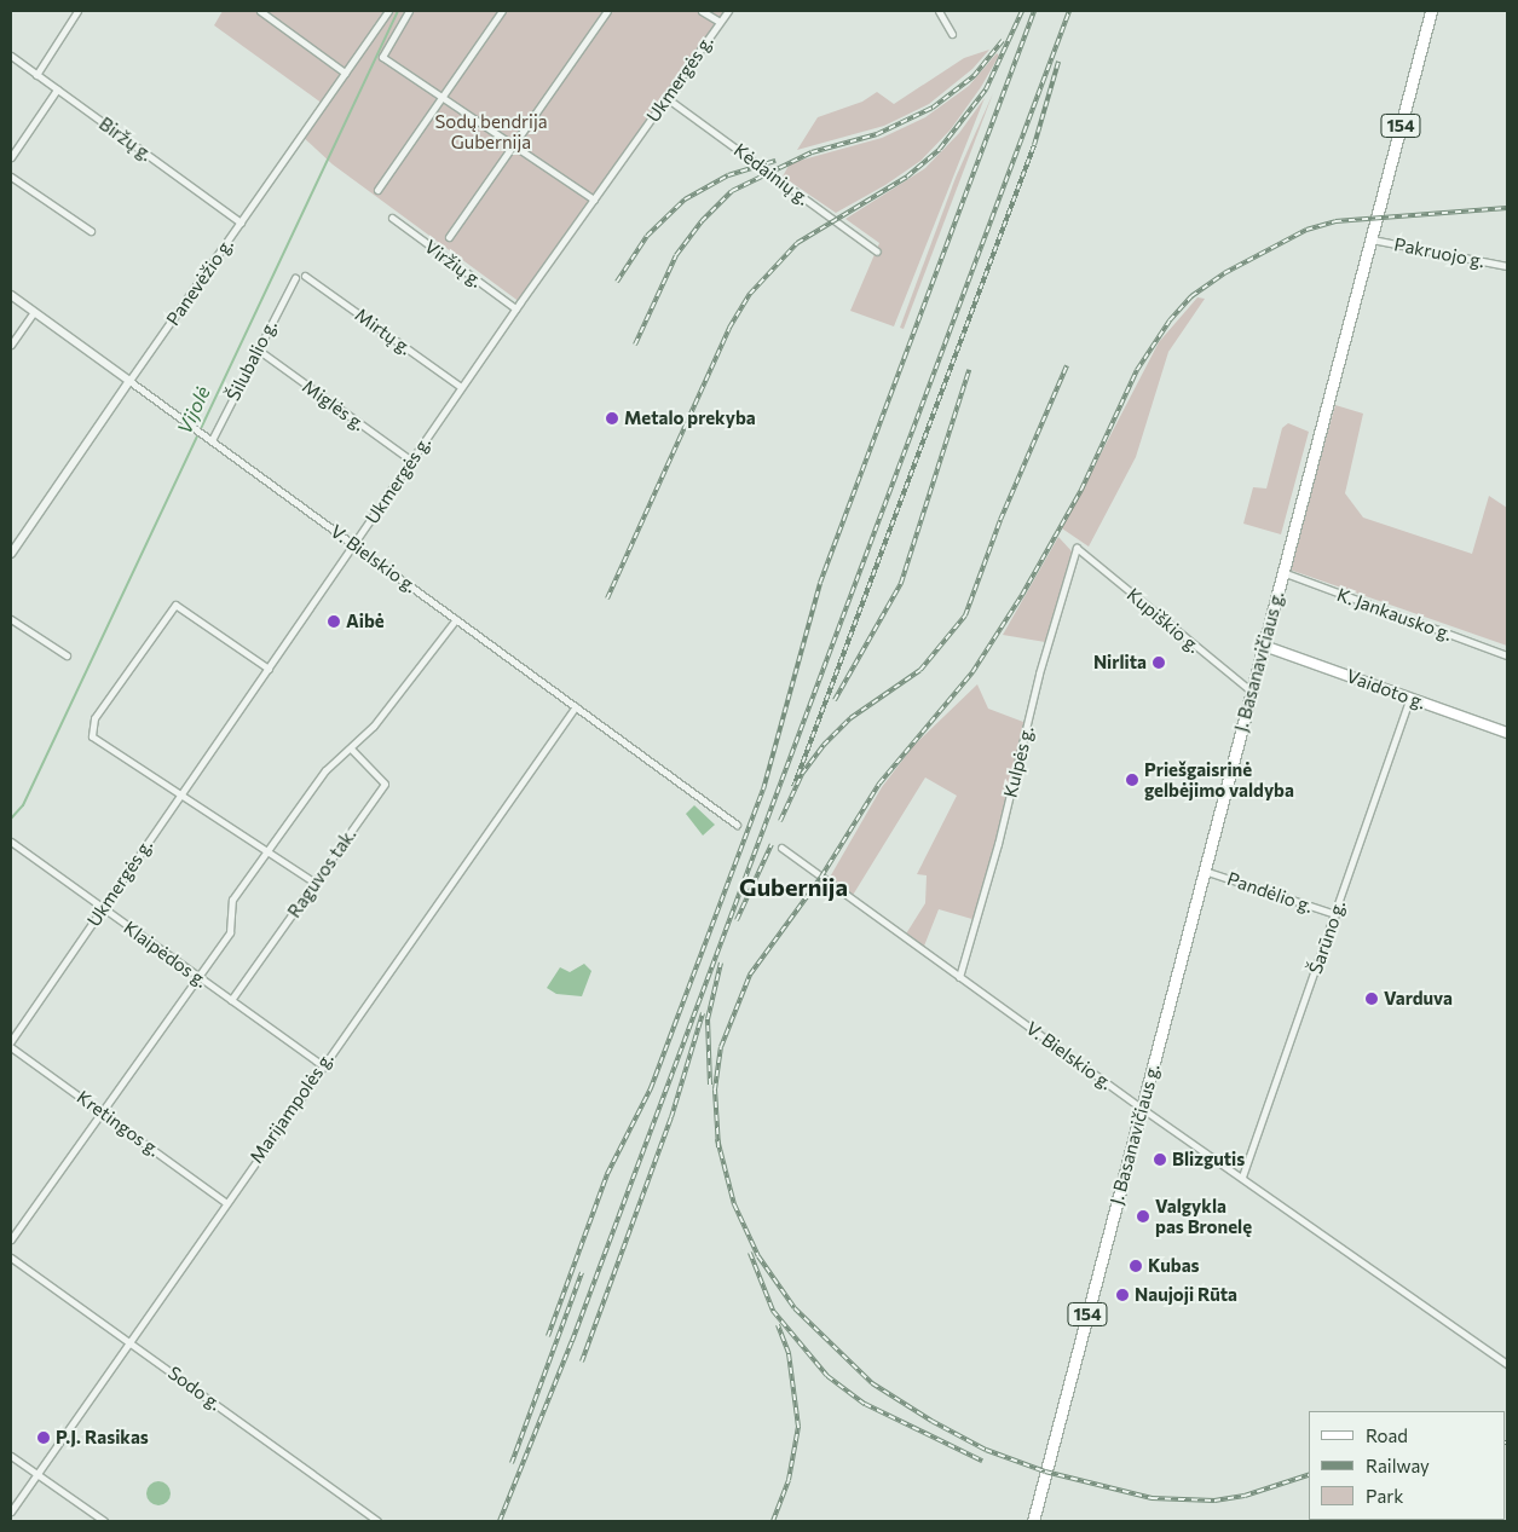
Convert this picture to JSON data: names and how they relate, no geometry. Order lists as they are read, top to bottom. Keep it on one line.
{"streets":{"main road":["154","J. Basanavičiaus g.","Vaidoto g."],"street":["Ukmergės g.","Biržų g.","Kėdainių g.","Pakruojo g.","Viržių g.","Panevėžio g.","Mirtų g.","Šilubalio g.","Miglės g.","V. Bielskio g.","K. Jankausko g.","Kupiškio g.","Kulpės g.","Raguvos tak.","Pandėlio g.","Šarūno g.","Klaipėdos g.","Marijampolės g.","Kretingos g.","Sodo g."]},"crossings":[["Ukmergės g.","Kėdainių g."],["Ukmergės g.","Viržių g."],["Ukmergės g.","Mirtų g."],["Ukmergės g.","Miglės g."],["Ukmergės g.","V. Bielskio g."],["Ukmergės g.","Klaipėdos g."],["Biržų g.","Panevėžio g."],["Pakruojo g.","J. Basanavičiaus g."],["Panevėžio g.","V. Bielskio g."],["Šilubalio g.","Miglės g."],["Šilubalio g.","V. Bielskio g."],["V. Bielskio g.","J. Basanavičiaus g."],["V. Bielskio g.","Kulpės g."],["V. Bielskio g.","Šarūno g."],["V. Bielskio g.","Marijampolės g."],["K. Jankausko g.","J. Basanavičiaus g."],["Kupiškio g.","J. Basanavičiaus g."],["Kupiškio g.","Kulpės g."],["J. Basanavičiaus g.","Vaidoto g."],["J. Basanavičiaus g.","Pandėlio g."],["Vaidoto g.","Šarūno g."],["Raguvos tak.","Klaipėdos g."],["Pandėlio g.","Šarūno g."],["Klaipėdos g.","Marijampolės g."],["Marijampolės g.","Kretingos g."],["Marijampolės g.","Sodo g."]],"districts":["Gubernija"],"water":["Vijolė"],"parks":["Sodų bendrija Gubernija"],"places":["Metalo prekyba","Aibė","Nirlita","Priešgaisrinė gelbėjimo valdyba","Varduva","Blizgutis","Valgykla pas Bronelę","Kubas","Naujoji Rūta","P.J. Rasikas"],"legend":["Road","Railway","Park"]}
